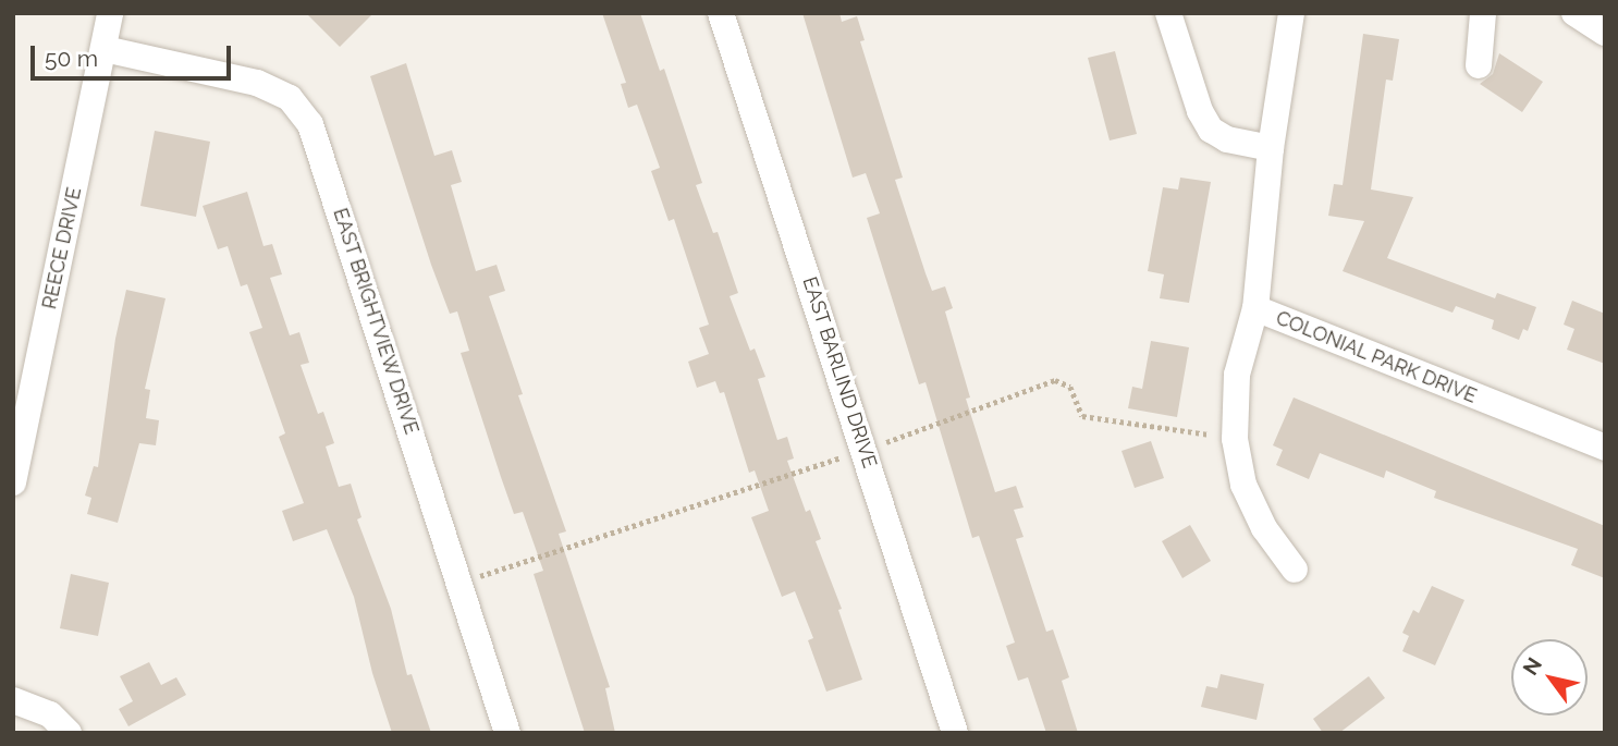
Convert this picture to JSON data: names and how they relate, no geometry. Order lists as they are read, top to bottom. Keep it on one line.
{"streets":{"street":["REECE DRIVE","EAST BRIGHTVIEW DRIVE","COLONIAL PARK DRIVE","EAST BARLIND DRIVE"]},"crossings":[["REECE DRIVE","EAST BRIGHTVIEW DRIVE"]],"scale_bar":"50 m","north":"top left"}
